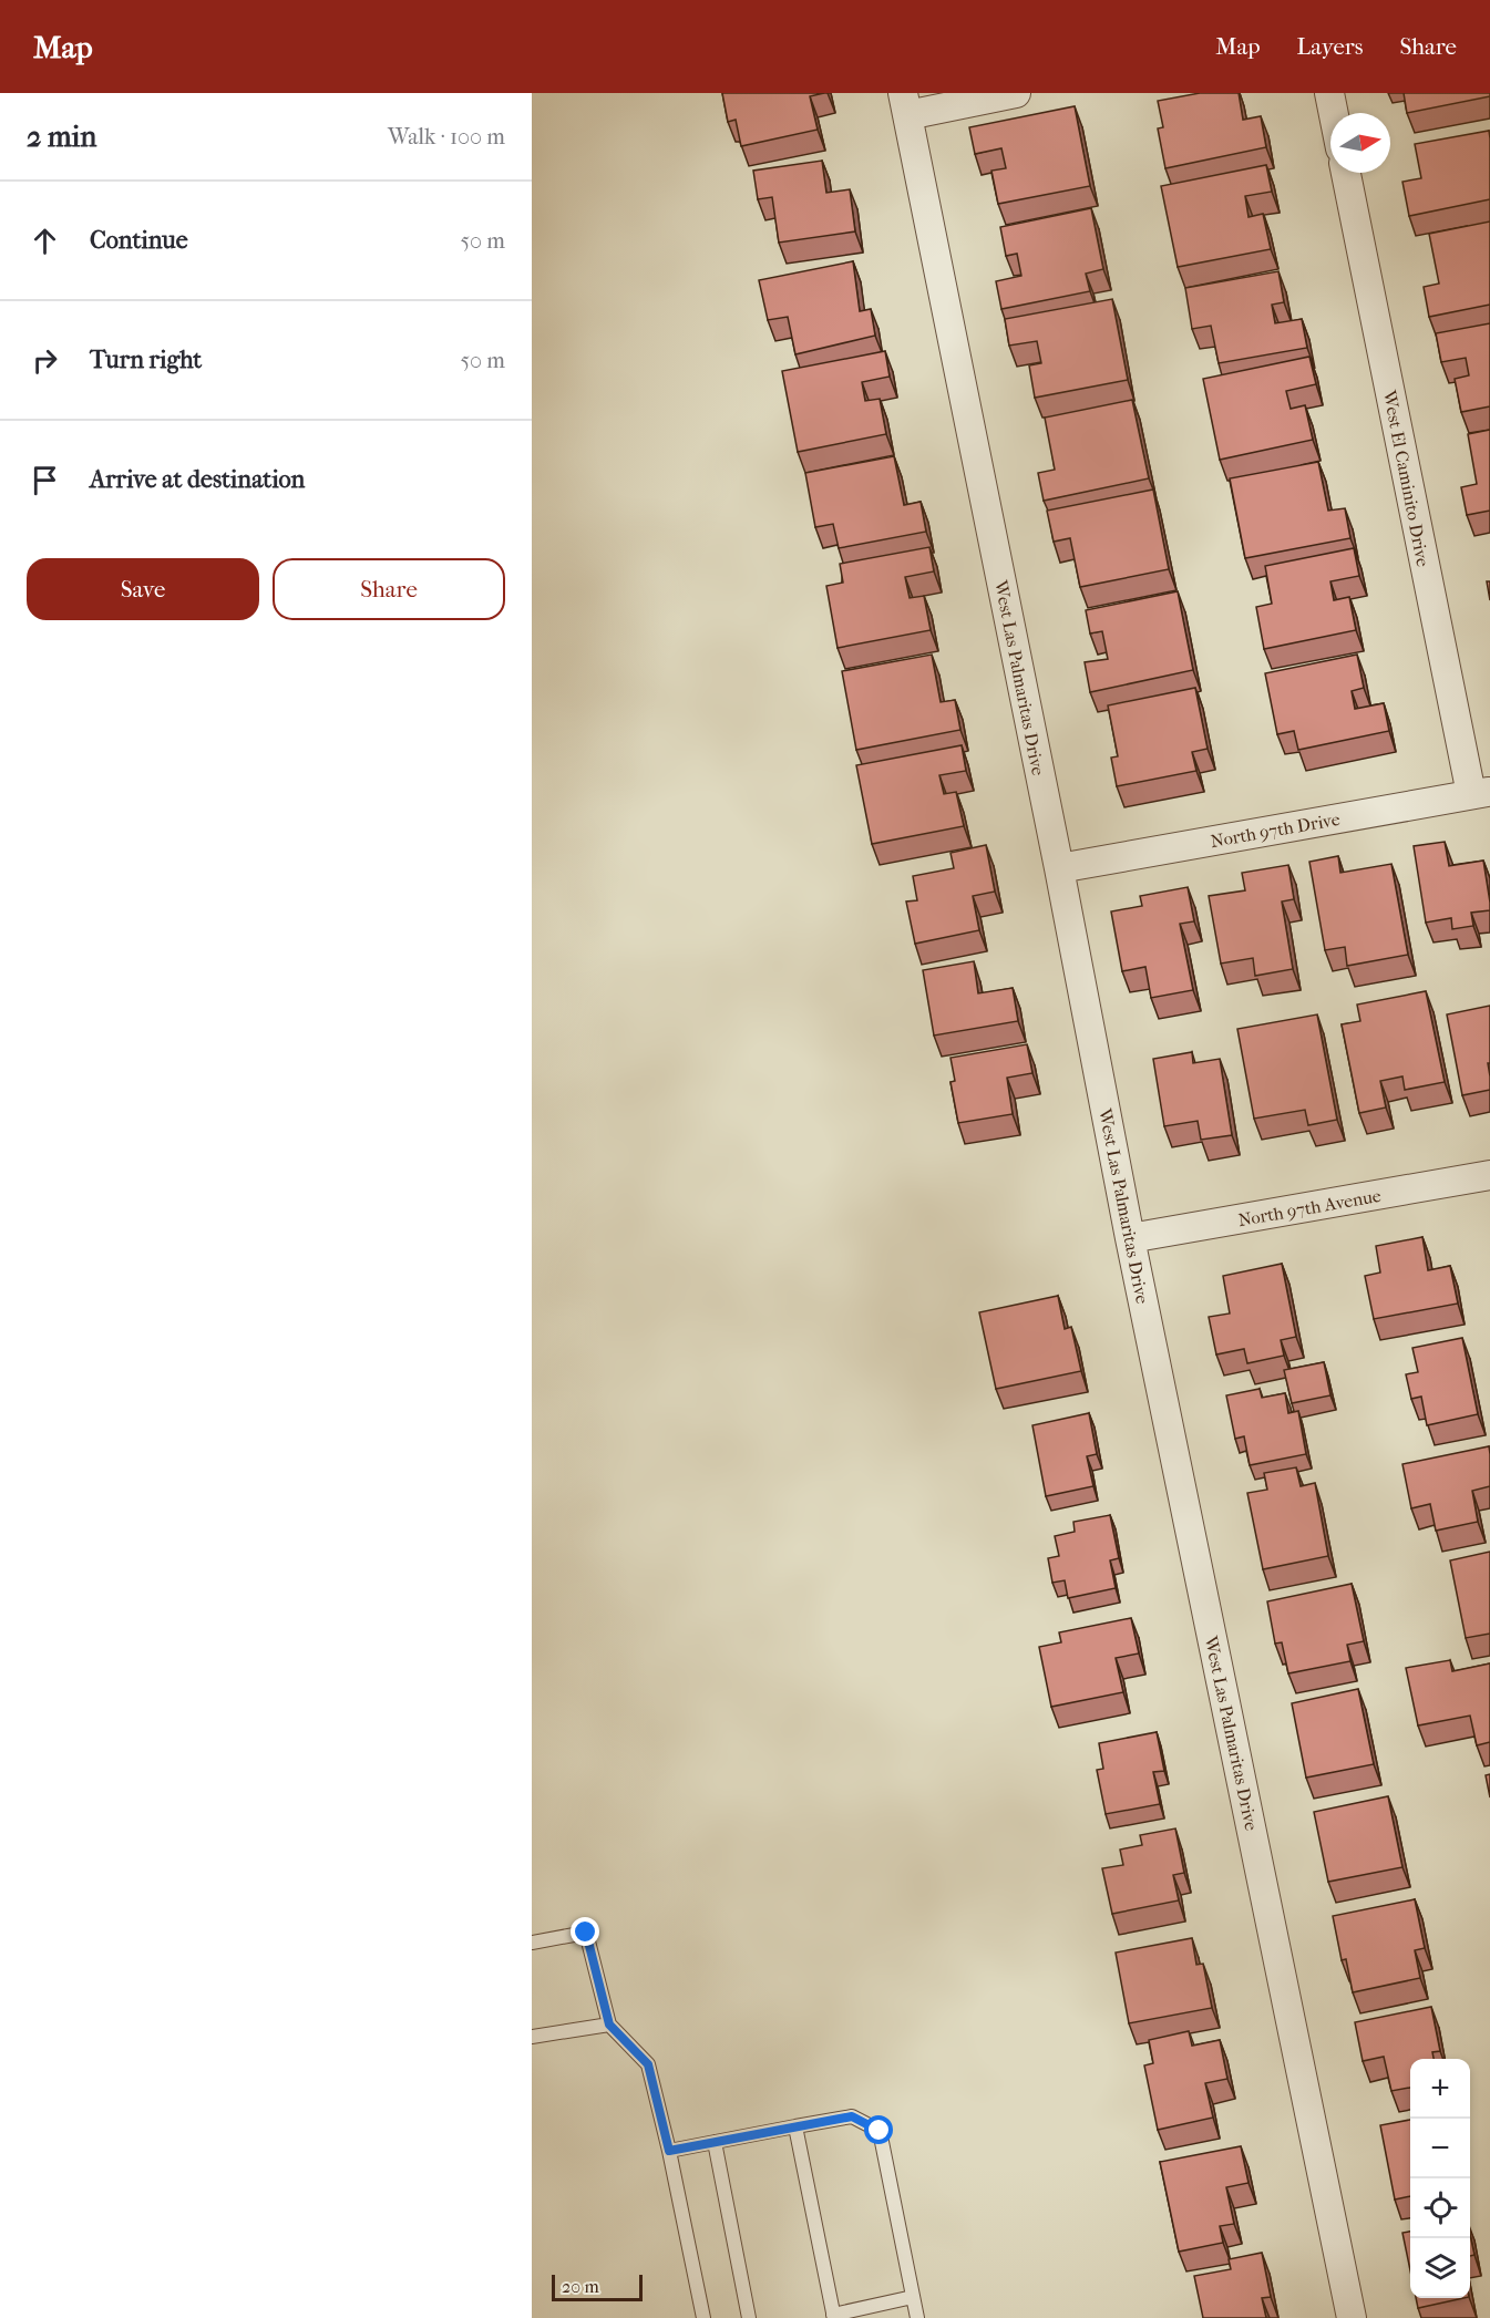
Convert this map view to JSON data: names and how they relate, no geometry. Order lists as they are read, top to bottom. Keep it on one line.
{"streets":{"street":["West El Caminito Drive","West Las Palmaritas Drive","North 97th Drive","North 97th Avenue"]},"crossings":[["West El Caminito Drive","North 97th Drive"],["West Las Palmaritas Drive","North 97th Drive"],["West Las Palmaritas Drive","North 97th Avenue"]],"scale_bar":"20 m","north":"right","page":{"header":"Map","nav":["Map","Layers","Share"],"heading":["2 min","Walk · 100 m"],"list":[["Continue","50 m"],["Turn right","50 m"],"Arrive at destination"],"buttons":["Save","Share"],"map_buttons":["+","−"],"scale":"20 m"}}
